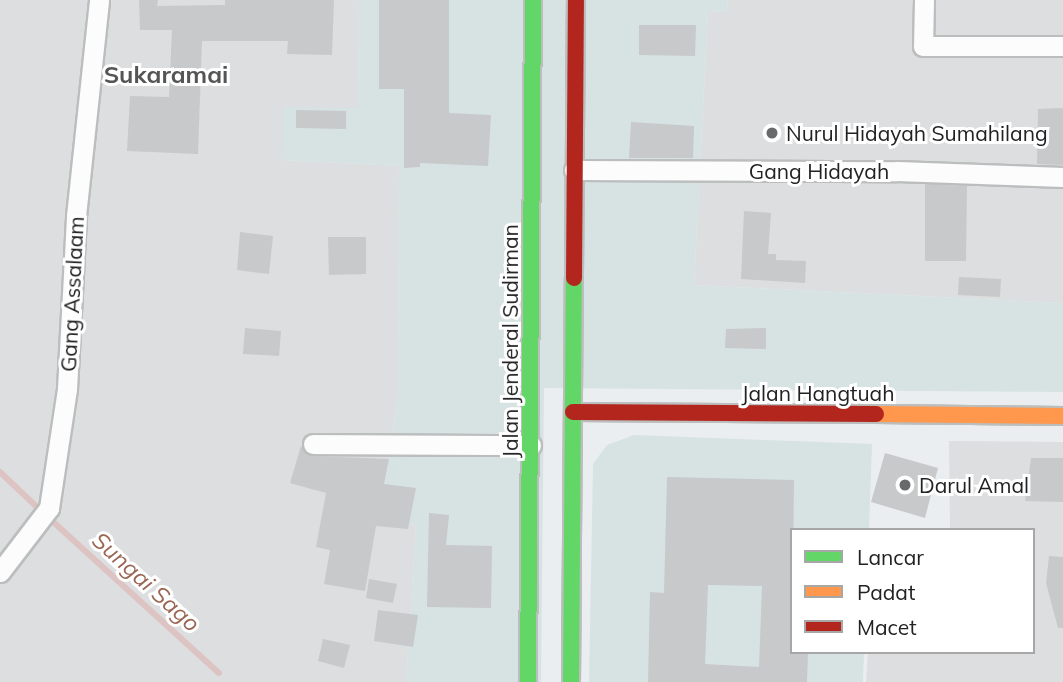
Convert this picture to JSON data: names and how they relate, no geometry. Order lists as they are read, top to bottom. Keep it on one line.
{"streets":{"main road":["Jalan Jenderal Sudirman","Jalan Hangtuah"],"street":["Gang Hidayah","Gang Assalaam"]},"districts":["Sukaramai"],"water":["Sungai Sago"],"places":["Nurul Hidayah Sumahilang","Darul Amal"],"legend":["Lancar","Padat","Macet"]}
